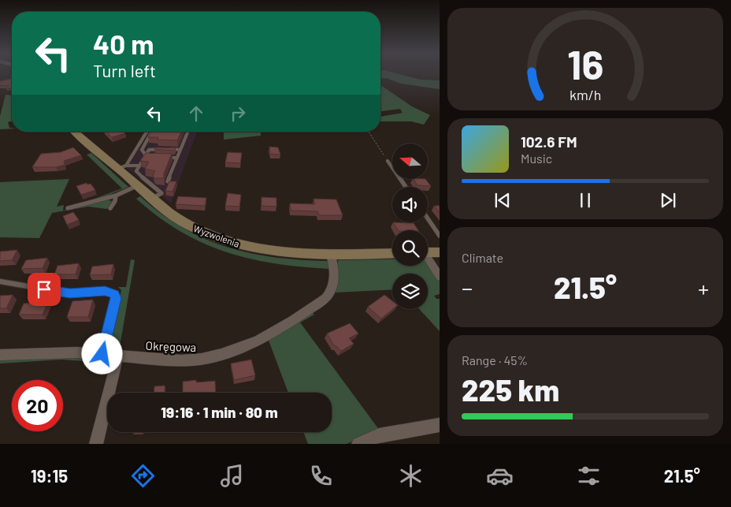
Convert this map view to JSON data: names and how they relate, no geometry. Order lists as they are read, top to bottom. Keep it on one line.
{"streets":{"street":["Wyzwolenia","Okręgowa"]},"crossings":[["Wyzwolenia","Okręgowa"]],"north":"left","page":{"turn":["40 m","Turn left"],"song":["102.6 FM","Music"],"tile":["Climate",["Range · 45%","225 km"]],"heat":["−","21.5°","+"],"limit":"20","trip":"19:16 · 1 min · 80 m","tabs":["19:15","21.5°"],"gauge":["16","km/h"]}}
